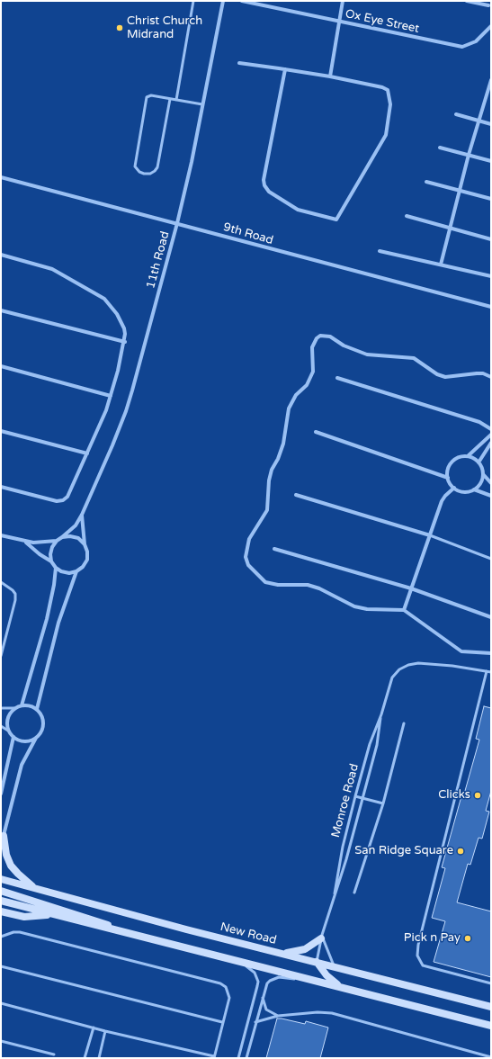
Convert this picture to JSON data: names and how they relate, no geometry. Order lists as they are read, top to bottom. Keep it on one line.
{"streets":{"main road":["New Road"],"street":["Ox Eye Street","9th Road","11th Road"],"lane":["Monroe Road"]},"crossings":[["9th Road","11th Road"],["Monroe Road","New Road"]],"places":["Christ Church Midrand","Clicks","San Ridge Square","Pick n Pay"]}
